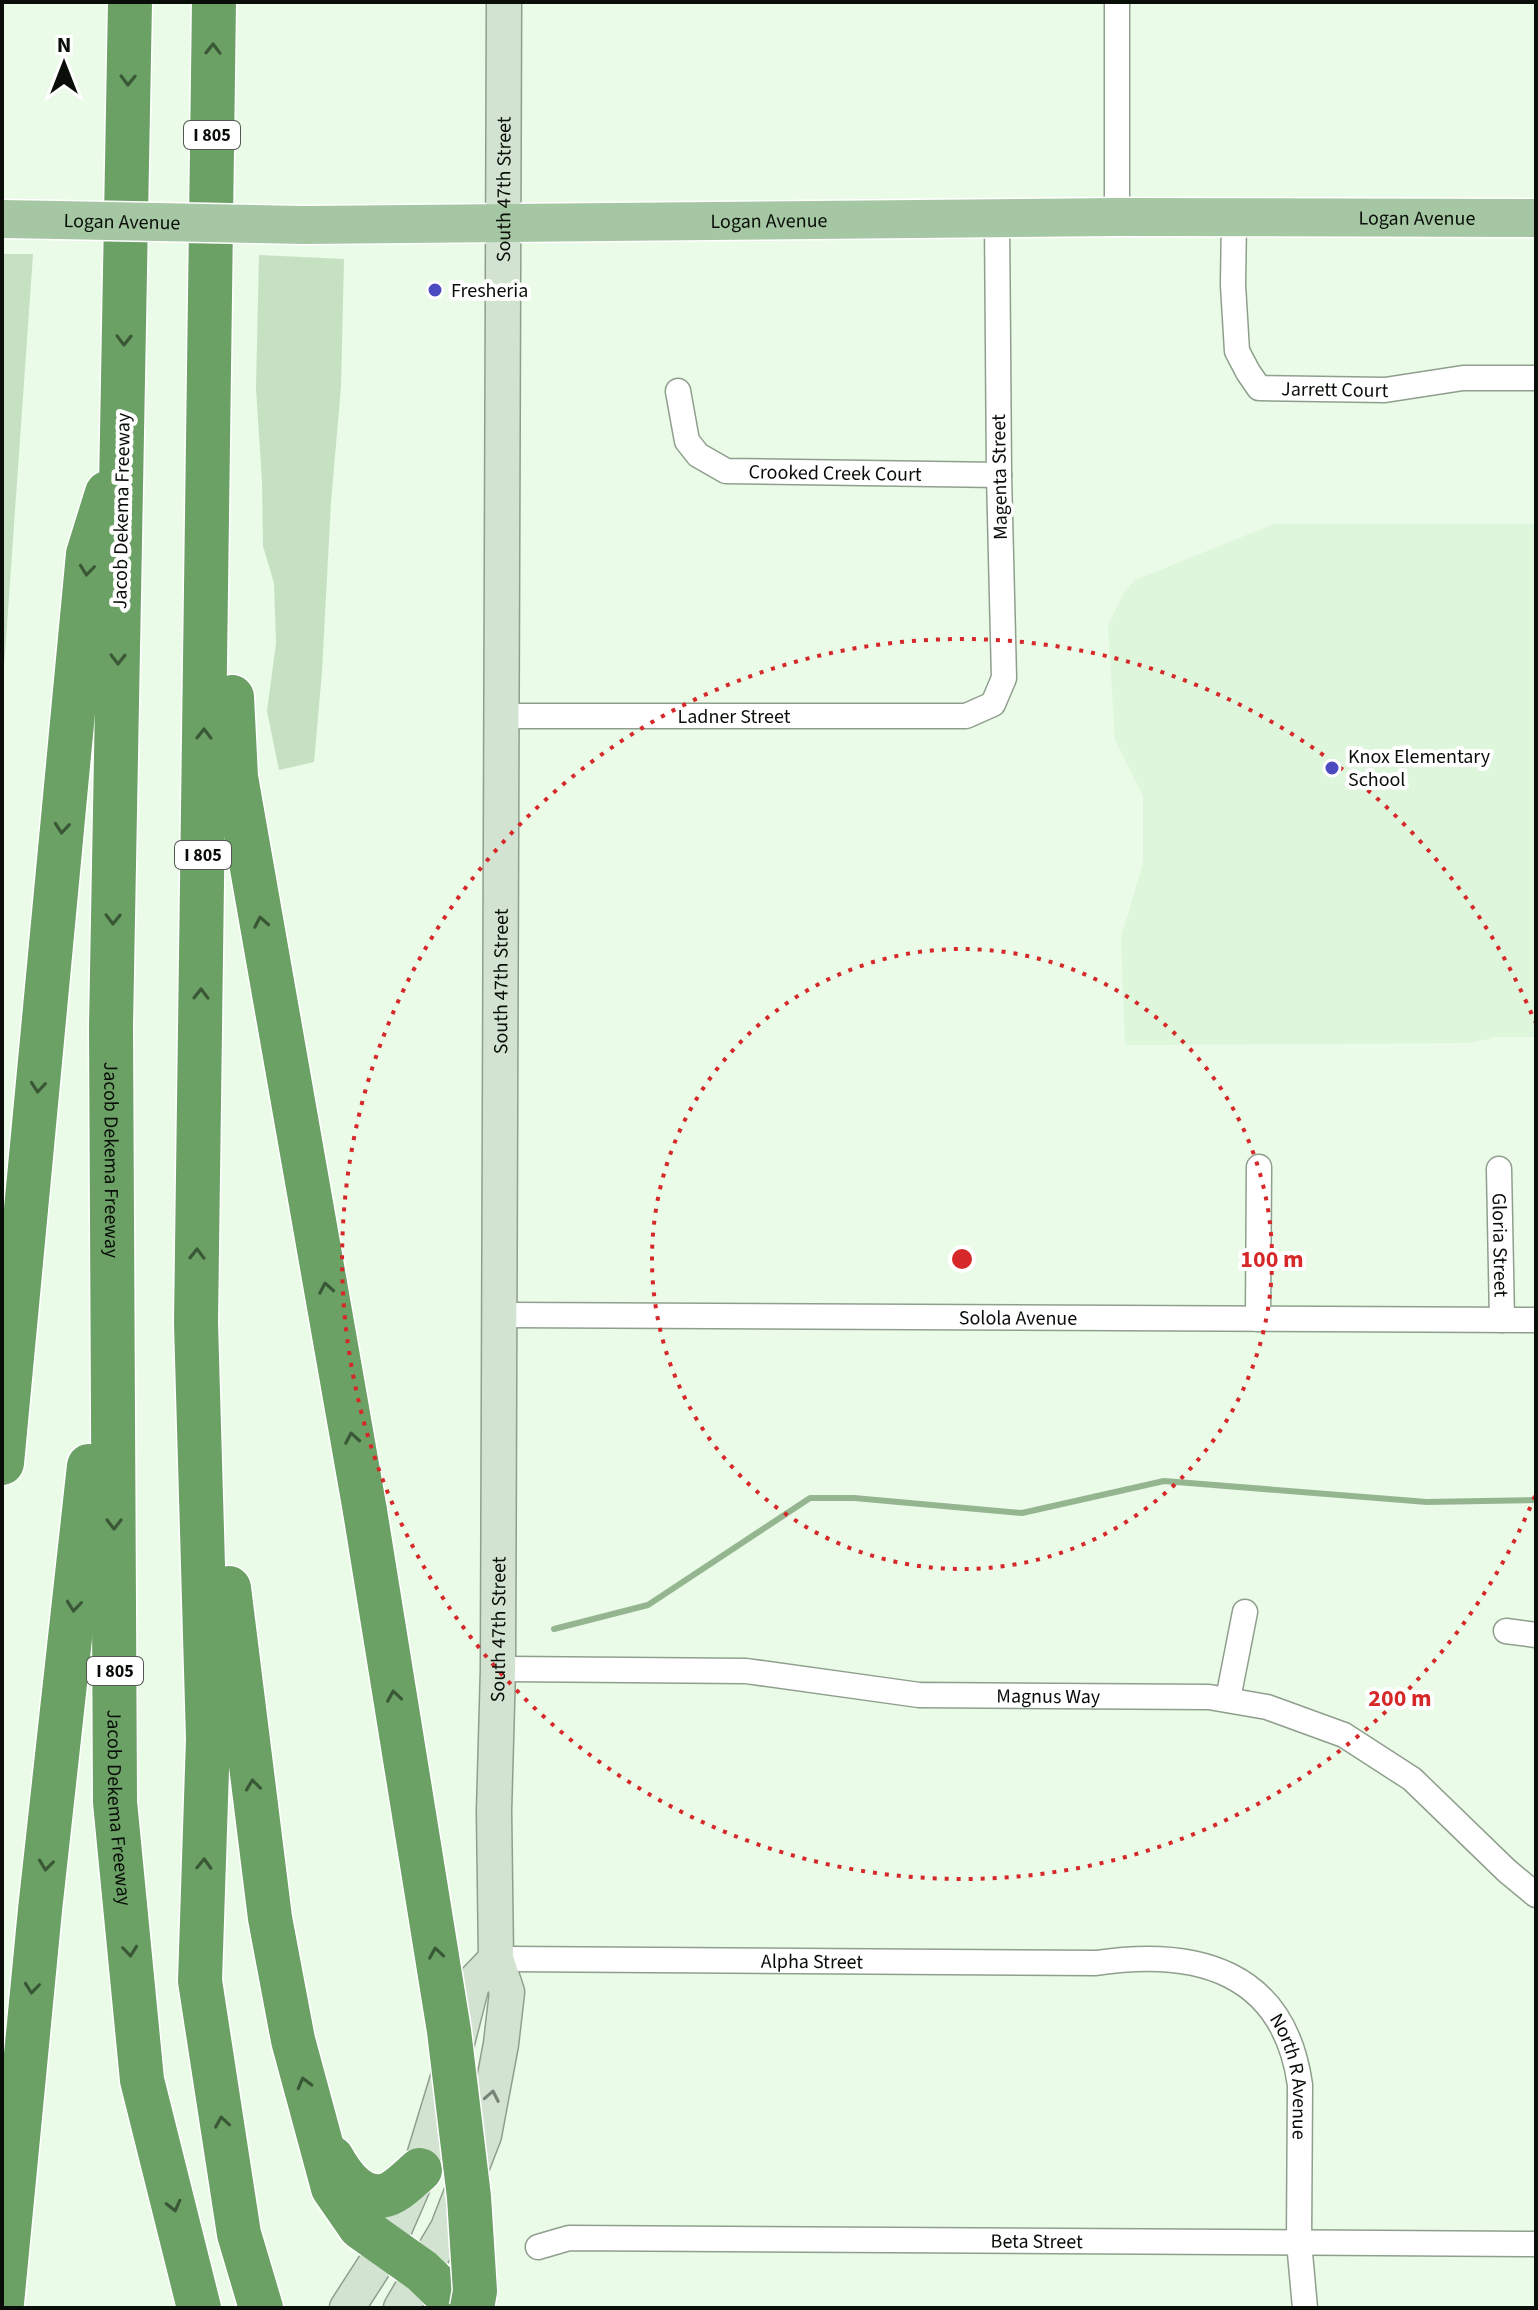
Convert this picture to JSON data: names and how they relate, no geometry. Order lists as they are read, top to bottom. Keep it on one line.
{"streets":{"highway":["I 805","Jacob Dekema Freeway"],"main road":["South 47th Street","Logan Avenue"],"street":["Jarrett Court","Crooked Creek Court","Magenta Street","Ladner Street","Gloria Street","Solola Avenue","Magnus Way","Alpha Street","North R Avenue","Beta Street"]},"crossings":[["South 47th Street","Logan Avenue"],["South 47th Street","Ladner Street"],["South 47th Street","Solola Avenue"],["South 47th Street","Magnus Way"],["South 47th Street","Alpha Street"],["Logan Avenue","Jarrett Court"],["Logan Avenue","Magenta Street"],["Crooked Creek Court","Magenta Street"],["Magenta Street","Ladner Street"],["Gloria Street","Solola Avenue"],["Alpha Street","North R Avenue"],["North R Avenue","Beta Street"]],"places":["Fresheria","Knox Elementary School"],"north":"top","rings":["100 m","200 m"]}
